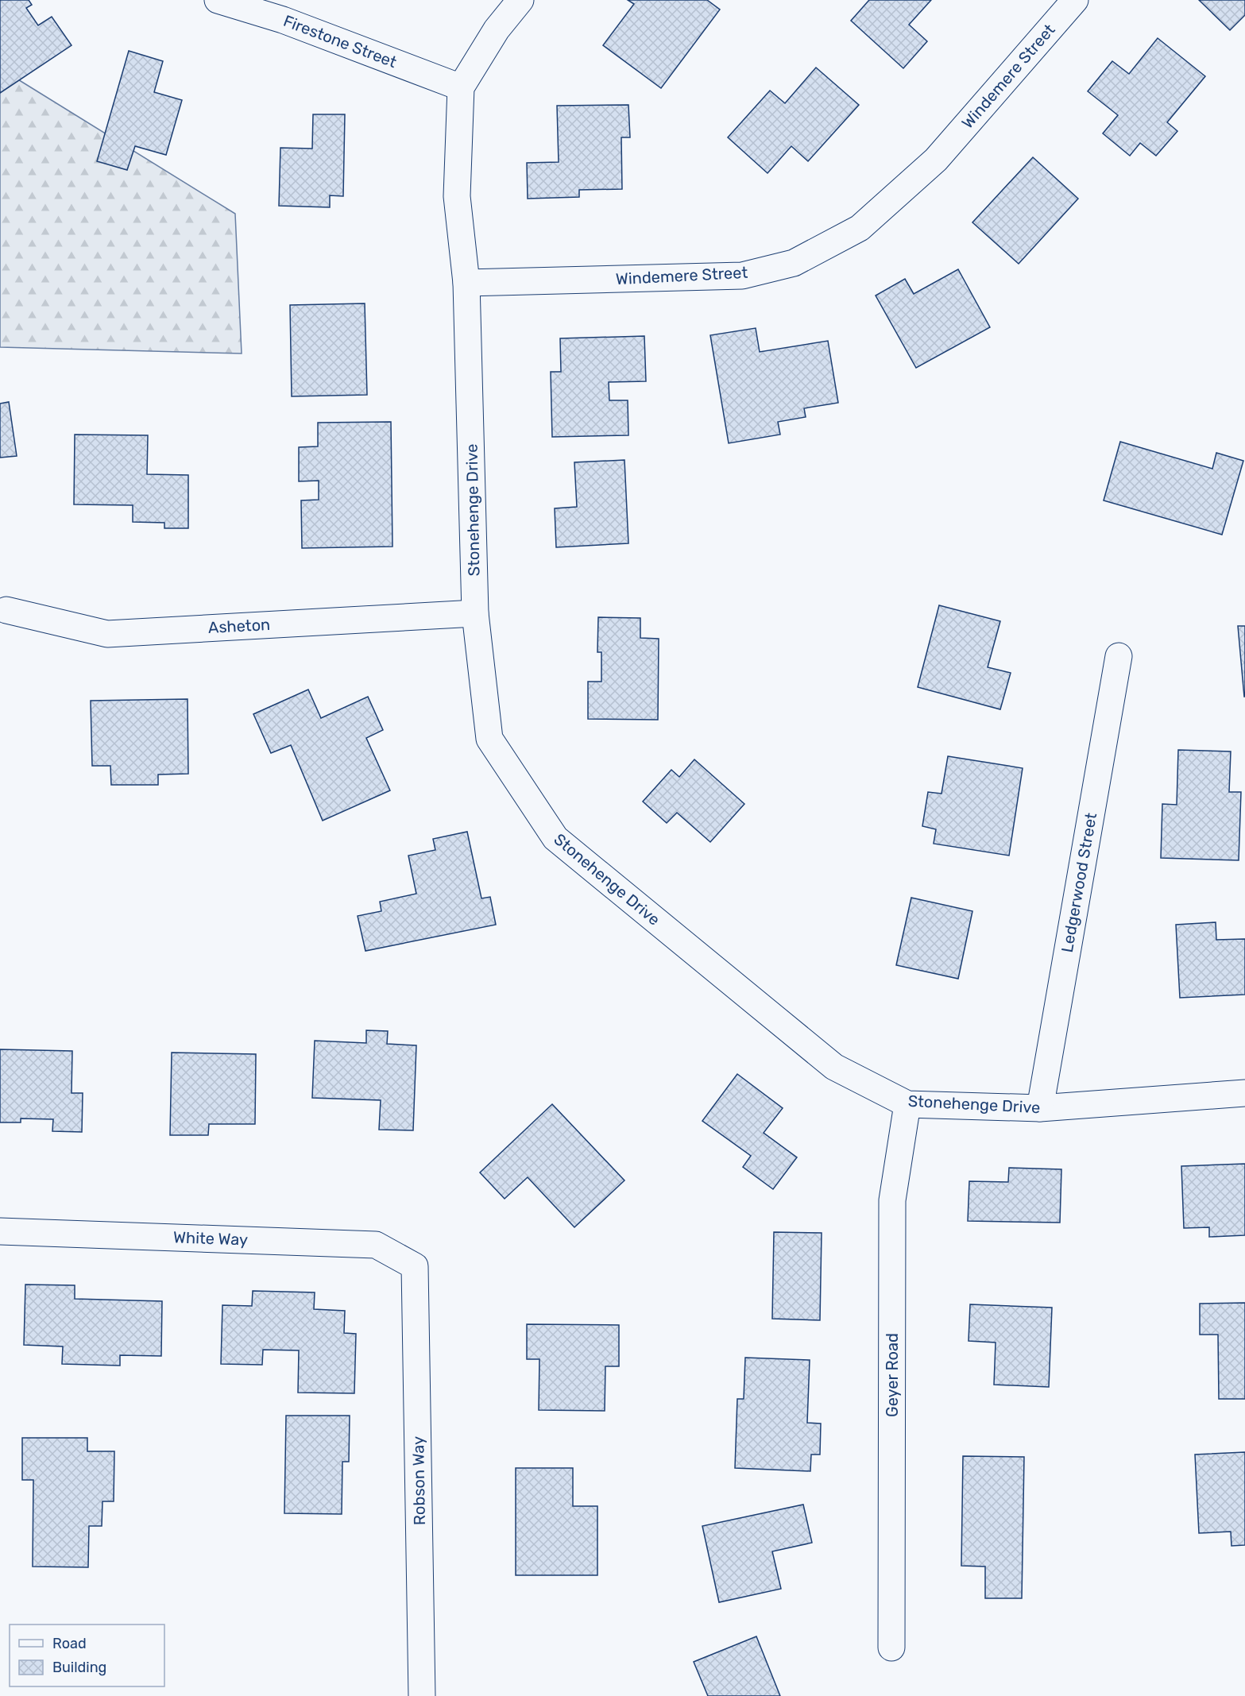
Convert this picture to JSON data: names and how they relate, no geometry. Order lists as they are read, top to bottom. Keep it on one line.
{"streets":{"street":["Firestone Street","Windemere Street","Stonehenge Drive","Asheton","Ledgerwood Street","White Way","Geyer Road","Robson Way"]},"crossings":[["Firestone Street","Stonehenge Drive"],["Windemere Street","Stonehenge Drive"],["Stonehenge Drive","Asheton"],["Stonehenge Drive","Ledgerwood Street"],["Stonehenge Drive","Geyer Road"],["White Way","Robson Way"]],"legend":["Road","Building"]}
